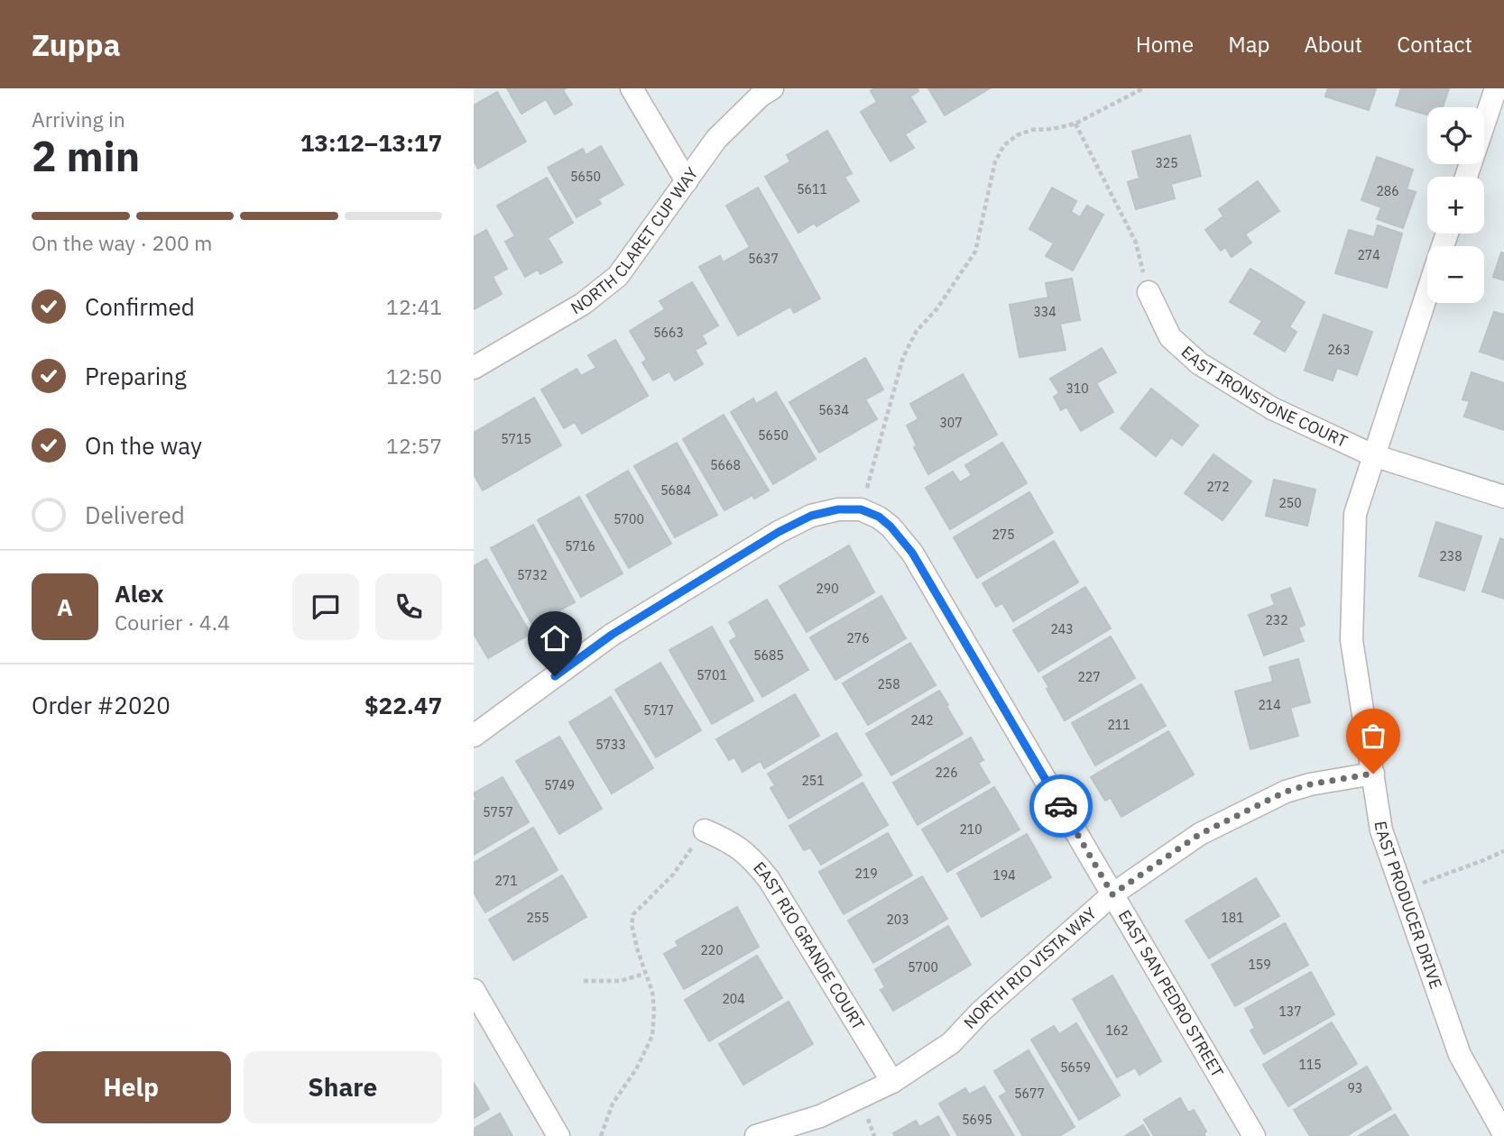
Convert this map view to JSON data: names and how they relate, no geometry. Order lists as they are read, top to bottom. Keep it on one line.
{"streets":{"street":["NORTH CLARET CUP WAY","EAST IRONSTONE COURT","EAST PRODUCER DRIVE","EAST RIO GRANDE COURT","NORTH RIO VISTA WAY","EAST SAN PEDRO STREET"]},"crossings":[["EAST IRONSTONE COURT","EAST PRODUCER DRIVE"],["EAST PRODUCER DRIVE","NORTH RIO VISTA WAY"],["EAST RIO GRANDE COURT","NORTH RIO VISTA WAY"],["NORTH RIO VISTA WAY","EAST SAN PEDRO STREET"]],"house_numbers":["325","5650","5611","286","274","5637","334","5663","263","310","5634","307","5650","5715","5668","272","5684","250","5700","275","5716","238","5732","290","232","243","276","5685","5701","227","258","214","5717","242","211","5733","226","251","5749","5757","210","219","194","271","255","181","203","220","159","5700","204","137","162","115","5659","93","5677","5695"],"page":{"header":"Zuppa","nav":["Home","Map","About","Contact"],"heading":["2 min","Arriving in","13:12–13:17"],"panel":["Alex","Courier · 4.4","Order #2020","$22.47"],"map_buttons":["+","−"],"bar":"On the way · 200 m","list":[["Confirmed","12:41"],["Preparing","12:50"],["On the way","12:57"],"Delivered"],"round":"A","buttons":["Help","Share"]}}
